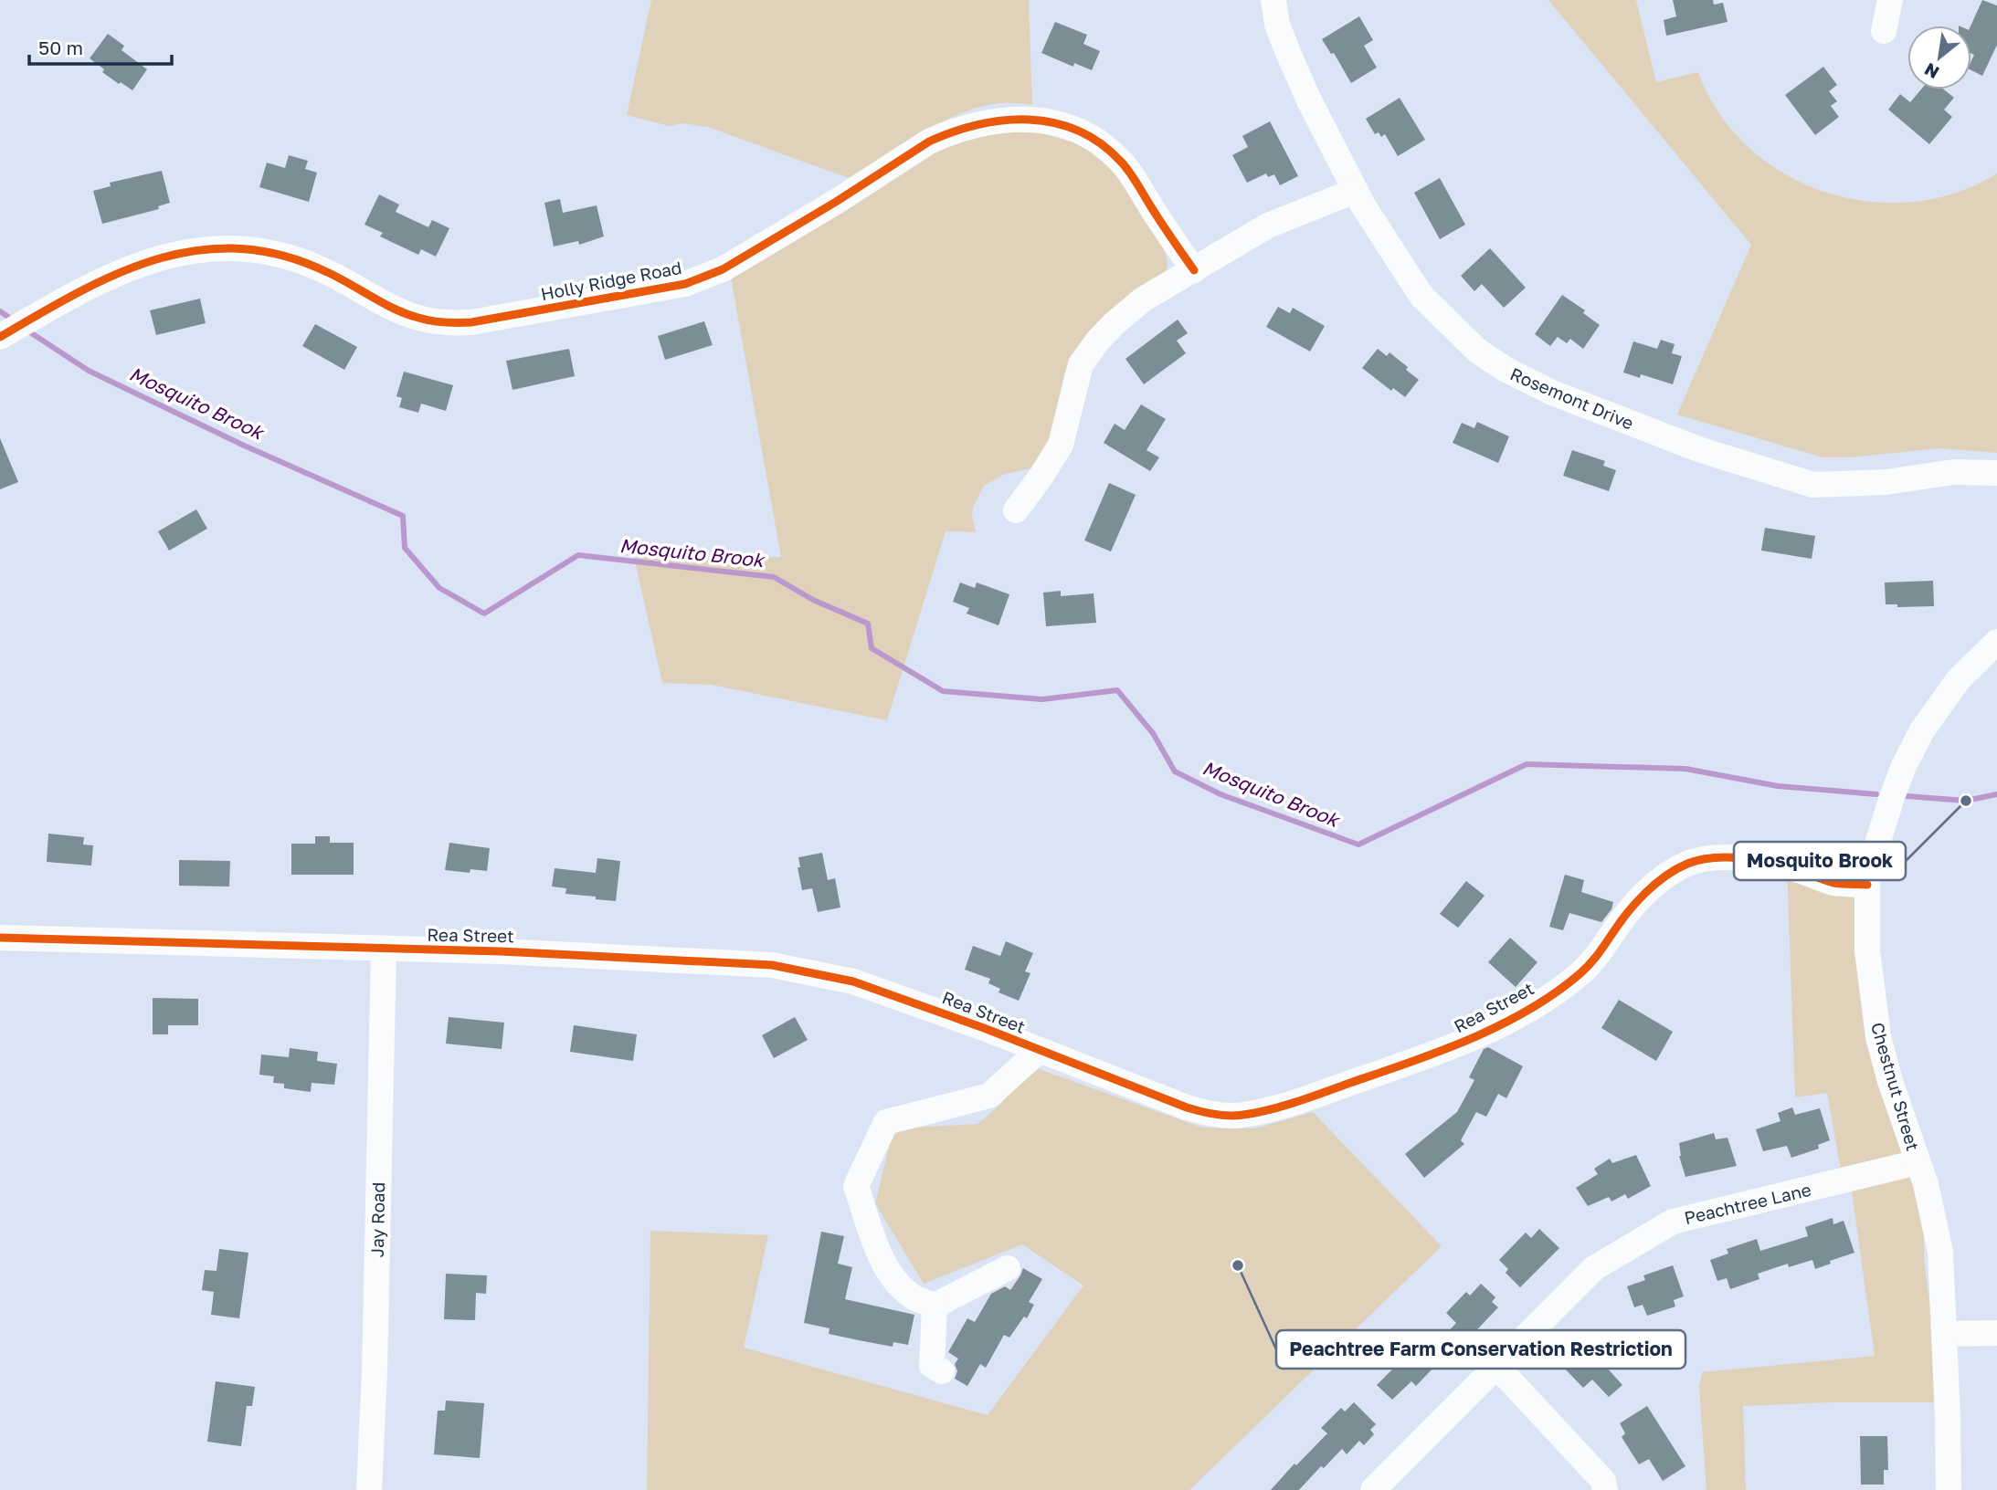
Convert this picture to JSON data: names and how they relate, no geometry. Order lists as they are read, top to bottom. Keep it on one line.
{"streets":{"street":["Holly Ridge Road","Rosemont Drive","Rea Street","Chestnut Street","Peachtree Lane","Jay Road"]},"crossings":[["Rea Street","Chestnut Street"],["Rea Street","Jay Road"],["Chestnut Street","Peachtree Lane"]],"water":["Mosquito Brook"],"places":["Mosquito Brook","Peachtree Farm Conservation Restriction"],"scale_bar":"50 m","north":"bottom left"}
